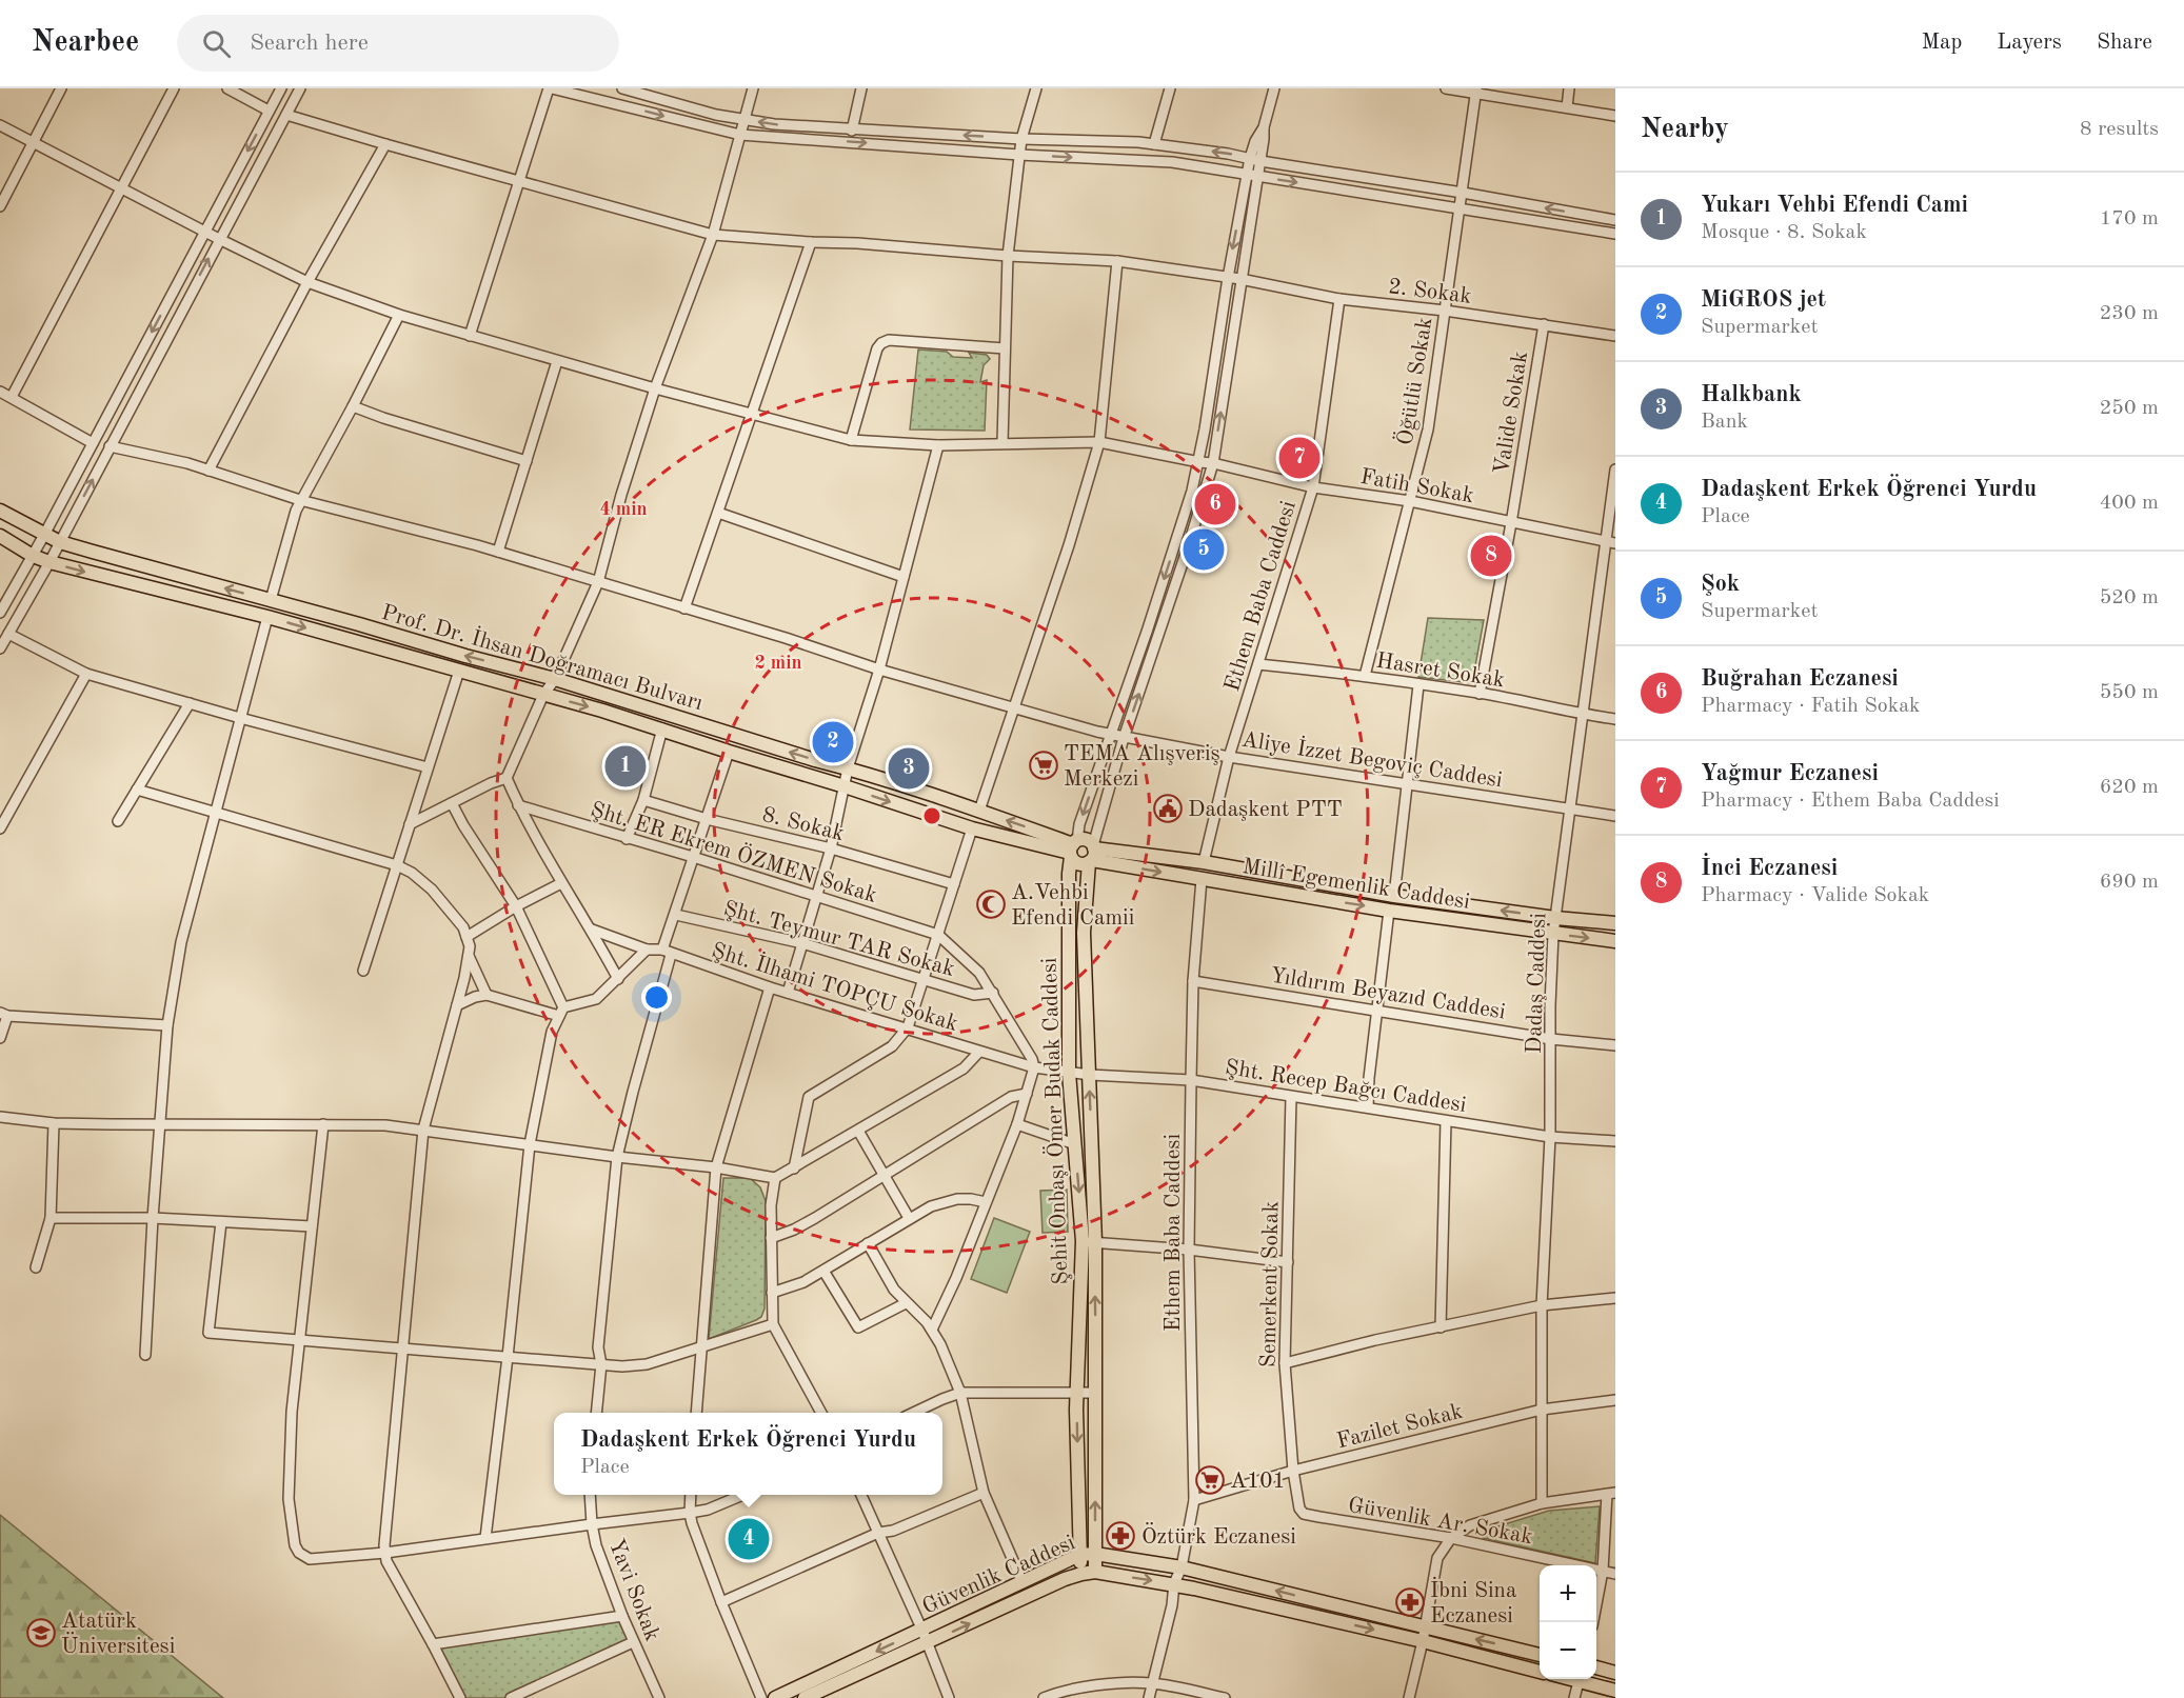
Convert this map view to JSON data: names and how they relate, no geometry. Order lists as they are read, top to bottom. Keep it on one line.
{"streets":{"main road":["Prof. Dr. İhsan Doğramacı Bulvarı","Millî Egemenlik Caddesi","Şehit Onbaşı Ömer Budak Caddesi","Güvenlik Caddesi"],"street":["2. Sokak","Öğütlü Sokak","Valide Sokak","Fatih Sokak","Ethem Baba Caddesi","Hasret Sokak","Aliye İzzet Begoviç Caddesi","8. Sokak","Şht. ER Ekrem ÖZMEN Sokak","Şht. Teymur TAR Sokak","Dadaş Caddesi","Şht. İlhami TOPÇU Sokak","Yıldırım Beyazıd Caddesi","Şht. Recep Bağcı Caddesi","Semerkent Sokak","Fazilet Sokak","Güvenlik Ar. Sokak","Yavi Sokak"]},"crossings":[["2. Sokak","Öğütlü Sokak"],["2. Sokak","Valide Sokak"],["2. Sokak","Ethem Baba Caddesi"],["Öğütlü Sokak","Fatih Sokak"],["Öğütlü Sokak","Hasret Sokak"],["Valide Sokak","Fatih Sokak"],["Valide Sokak","Hasret Sokak"],["Fatih Sokak","Ethem Baba Caddesi"],["Fatih Sokak","Dadaş Caddesi"],["Ethem Baba Caddesi","Hasret Sokak"],["Ethem Baba Caddesi","Aliye İzzet Begoviç Caddesi"],["Ethem Baba Caddesi","Millî Egemenlik Caddesi"],["Ethem Baba Caddesi","Yıldırım Beyazıd Caddesi"],["Ethem Baba Caddesi","Şht. Recep Bağcı Caddesi"],["Ethem Baba Caddesi","Fazilet Sokak"],["Ethem Baba Caddesi","Güvenlik Caddesi"],["Prof. Dr. İhsan Doğramacı Bulvarı","Şehit Onbaşı Ömer Budak Caddesi"],["Hasret Sokak","Dadaş Caddesi"],["Aliye İzzet Begoviç Caddesi","Dadaş Caddesi"],["Millî Egemenlik Caddesi","Dadaş Caddesi"],["Millî Egemenlik Caddesi","Şehit Onbaşı Ömer Budak Caddesi"],["Dadaş Caddesi","Yıldırım Beyazıd Caddesi"],["Dadaş Caddesi","Şht. Recep Bağcı Caddesi"],["Dadaş Caddesi","Fazilet Sokak"],["Şht. İlhami TOPÇU Sokak","Şht. Recep Bağcı Caddesi"],["Şht. İlhami TOPÇU Sokak","Şehit Onbaşı Ömer Budak Caddesi"],["Şht. Recep Bağcı Caddesi","Şehit Onbaşı Ömer Budak Caddesi"],["Şht. Recep Bağcı Caddesi","Semerkent Sokak"],["Şehit Onbaşı Ömer Budak Caddesi","Güvenlik Caddesi"],["Semerkent Sokak","Fazilet Sokak"],["Semerkent Sokak","Güvenlik Ar. Sokak"],["Fazilet Sokak","Güvenlik Ar. Sokak"]],"places":{"supermarket":["TEMA Alışveriş Merkezi","A101"],"public building":["Dadaşkent PTT"],"mosque":["A.Vehbi Efendi Camii"],"pharmacy":["Öztürk Eczanesi","İbni Sina Eczanesi"],"school or university":["Atatürk Üniversitesi"]},"page":{"header":"Nearbee","search":"Search here","nav":["Map","Layers","Share"],"heading":["Nearby","8 results"],"list":[{"mark":"1","name":"Yukarı Vehbi Efendi Cami","note":"Mosque · 8. Sokak","value":"170 m"},{"mark":"2","name":"MiGROS jet","note":"Supermarket","value":"230 m"},{"mark":"3","name":"Halkbank","note":"Bank","value":"250 m"},{"mark":"4","name":"Dadaşkent Erkek Öğrenci Yurdu","note":"Place","value":"400 m"},{"mark":"5","name":"Şok","note":"Supermarket","value":"520 m"},{"mark":"6","name":"Buğrahan Eczanesi","note":"Pharmacy · Fatih Sokak","value":"550 m"},{"mark":"7","name":"Yağmur Eczanesi","note":"Pharmacy · Ethem Baba Caddesi","value":"620 m"},{"mark":"8","name":"İnci Eczanesi","note":"Pharmacy · Valide Sokak","value":"690 m"}],"pins":["7","6","5","8","2","1","3","4"],"popup":["Dadaşkent Erkek Öğrenci Yurdu","Place"],"map_buttons":["+","−"]},"rings":["4 min","2 min"]}
